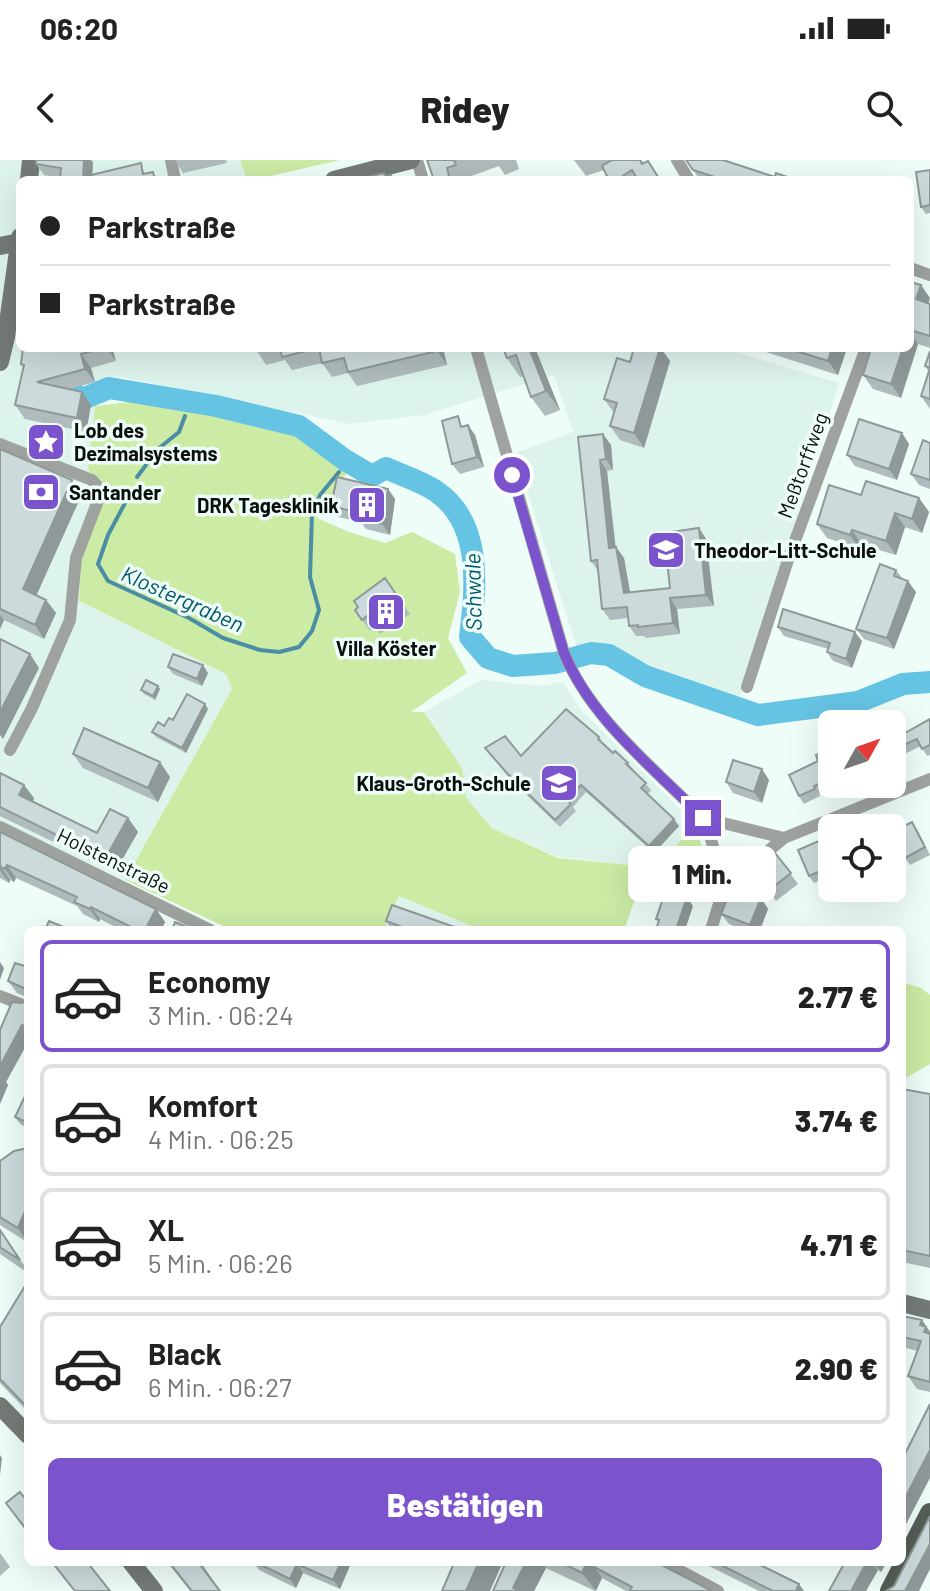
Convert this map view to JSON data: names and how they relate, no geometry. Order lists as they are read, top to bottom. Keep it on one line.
{"streets":{"street":["Meßtorffweg","Holstenstraße"]},"water":["Schwale","Klostergraben"],"places":{"place":["Lob des Dezimalsystems"],"bank":["Santander"],"building":["DRK Tagesklinik","Villa Köster"],"school or university":["Theodor-Litt-Schule","Klaus-Groth-Schule"]},"north":"top right","page":{"status":"06:20","header":"Ridey","banner":["Parkstraße","Parkstraße"],"bubble":"1 Min.","list":[{"name":"Economy","note":"3 Min. · 06:24","value":"2.77 €"},{"name":"Komfort","note":"4 Min. · 06:25","value":"3.74 €"},{"name":"XL","note":"5 Min. · 06:26","value":"4.71 €"},{"name":"Black","note":"6 Min. · 06:27","value":"2.90 €"}],"buttons":"Bestätigen"}}
